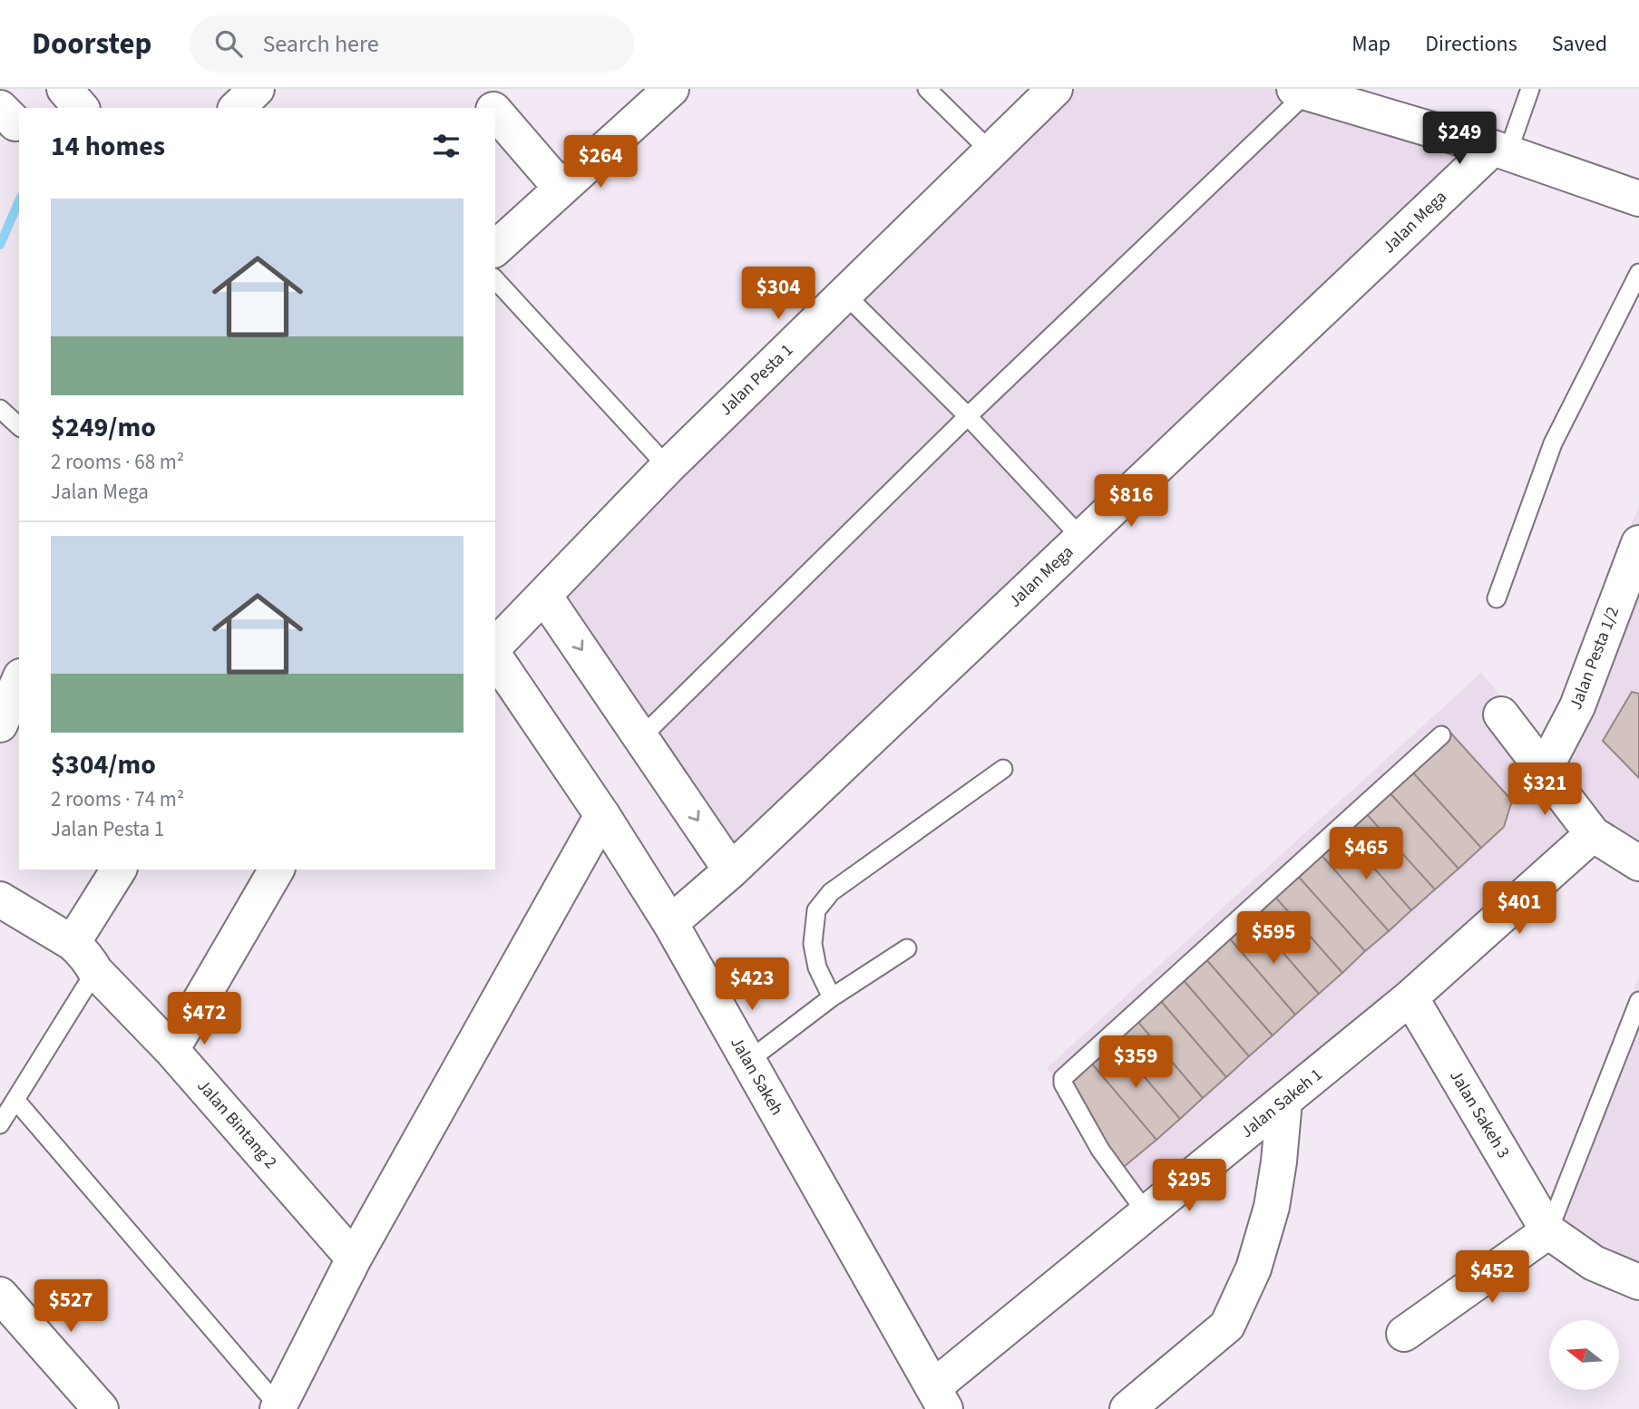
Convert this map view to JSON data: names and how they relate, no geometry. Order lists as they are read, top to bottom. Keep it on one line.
{"streets":{"street":["Jalan Mega","Jalan Pesta 1","Jalan Pesta 1/2","Jalan Sakeh","Jalan Sakeh 1","Jalan Sakeh 3","Jalan Bintang 2"]},"crossings":[["Jalan Mega","Jalan Sakeh"],["Jalan Sakeh","Jalan Sakeh 1"],["Jalan Sakeh 1","Jalan Sakeh 3"]],"north":"left","page":{"header":"Doorstep","search":"Search here","nav":["Map","Directions","Saved"],"heading":"14 homes","price":["$249","$264","$304","$816","$321","$465","$401","$595","$423","$472","$359","$295","$452","$527"],"list":[{"name":"$249/mo","note":"2 rooms · 68 m² · Jalan Mega"},{"name":"$304/mo","note":"2 rooms · 74 m² · Jalan Pesta 1"}]}}
